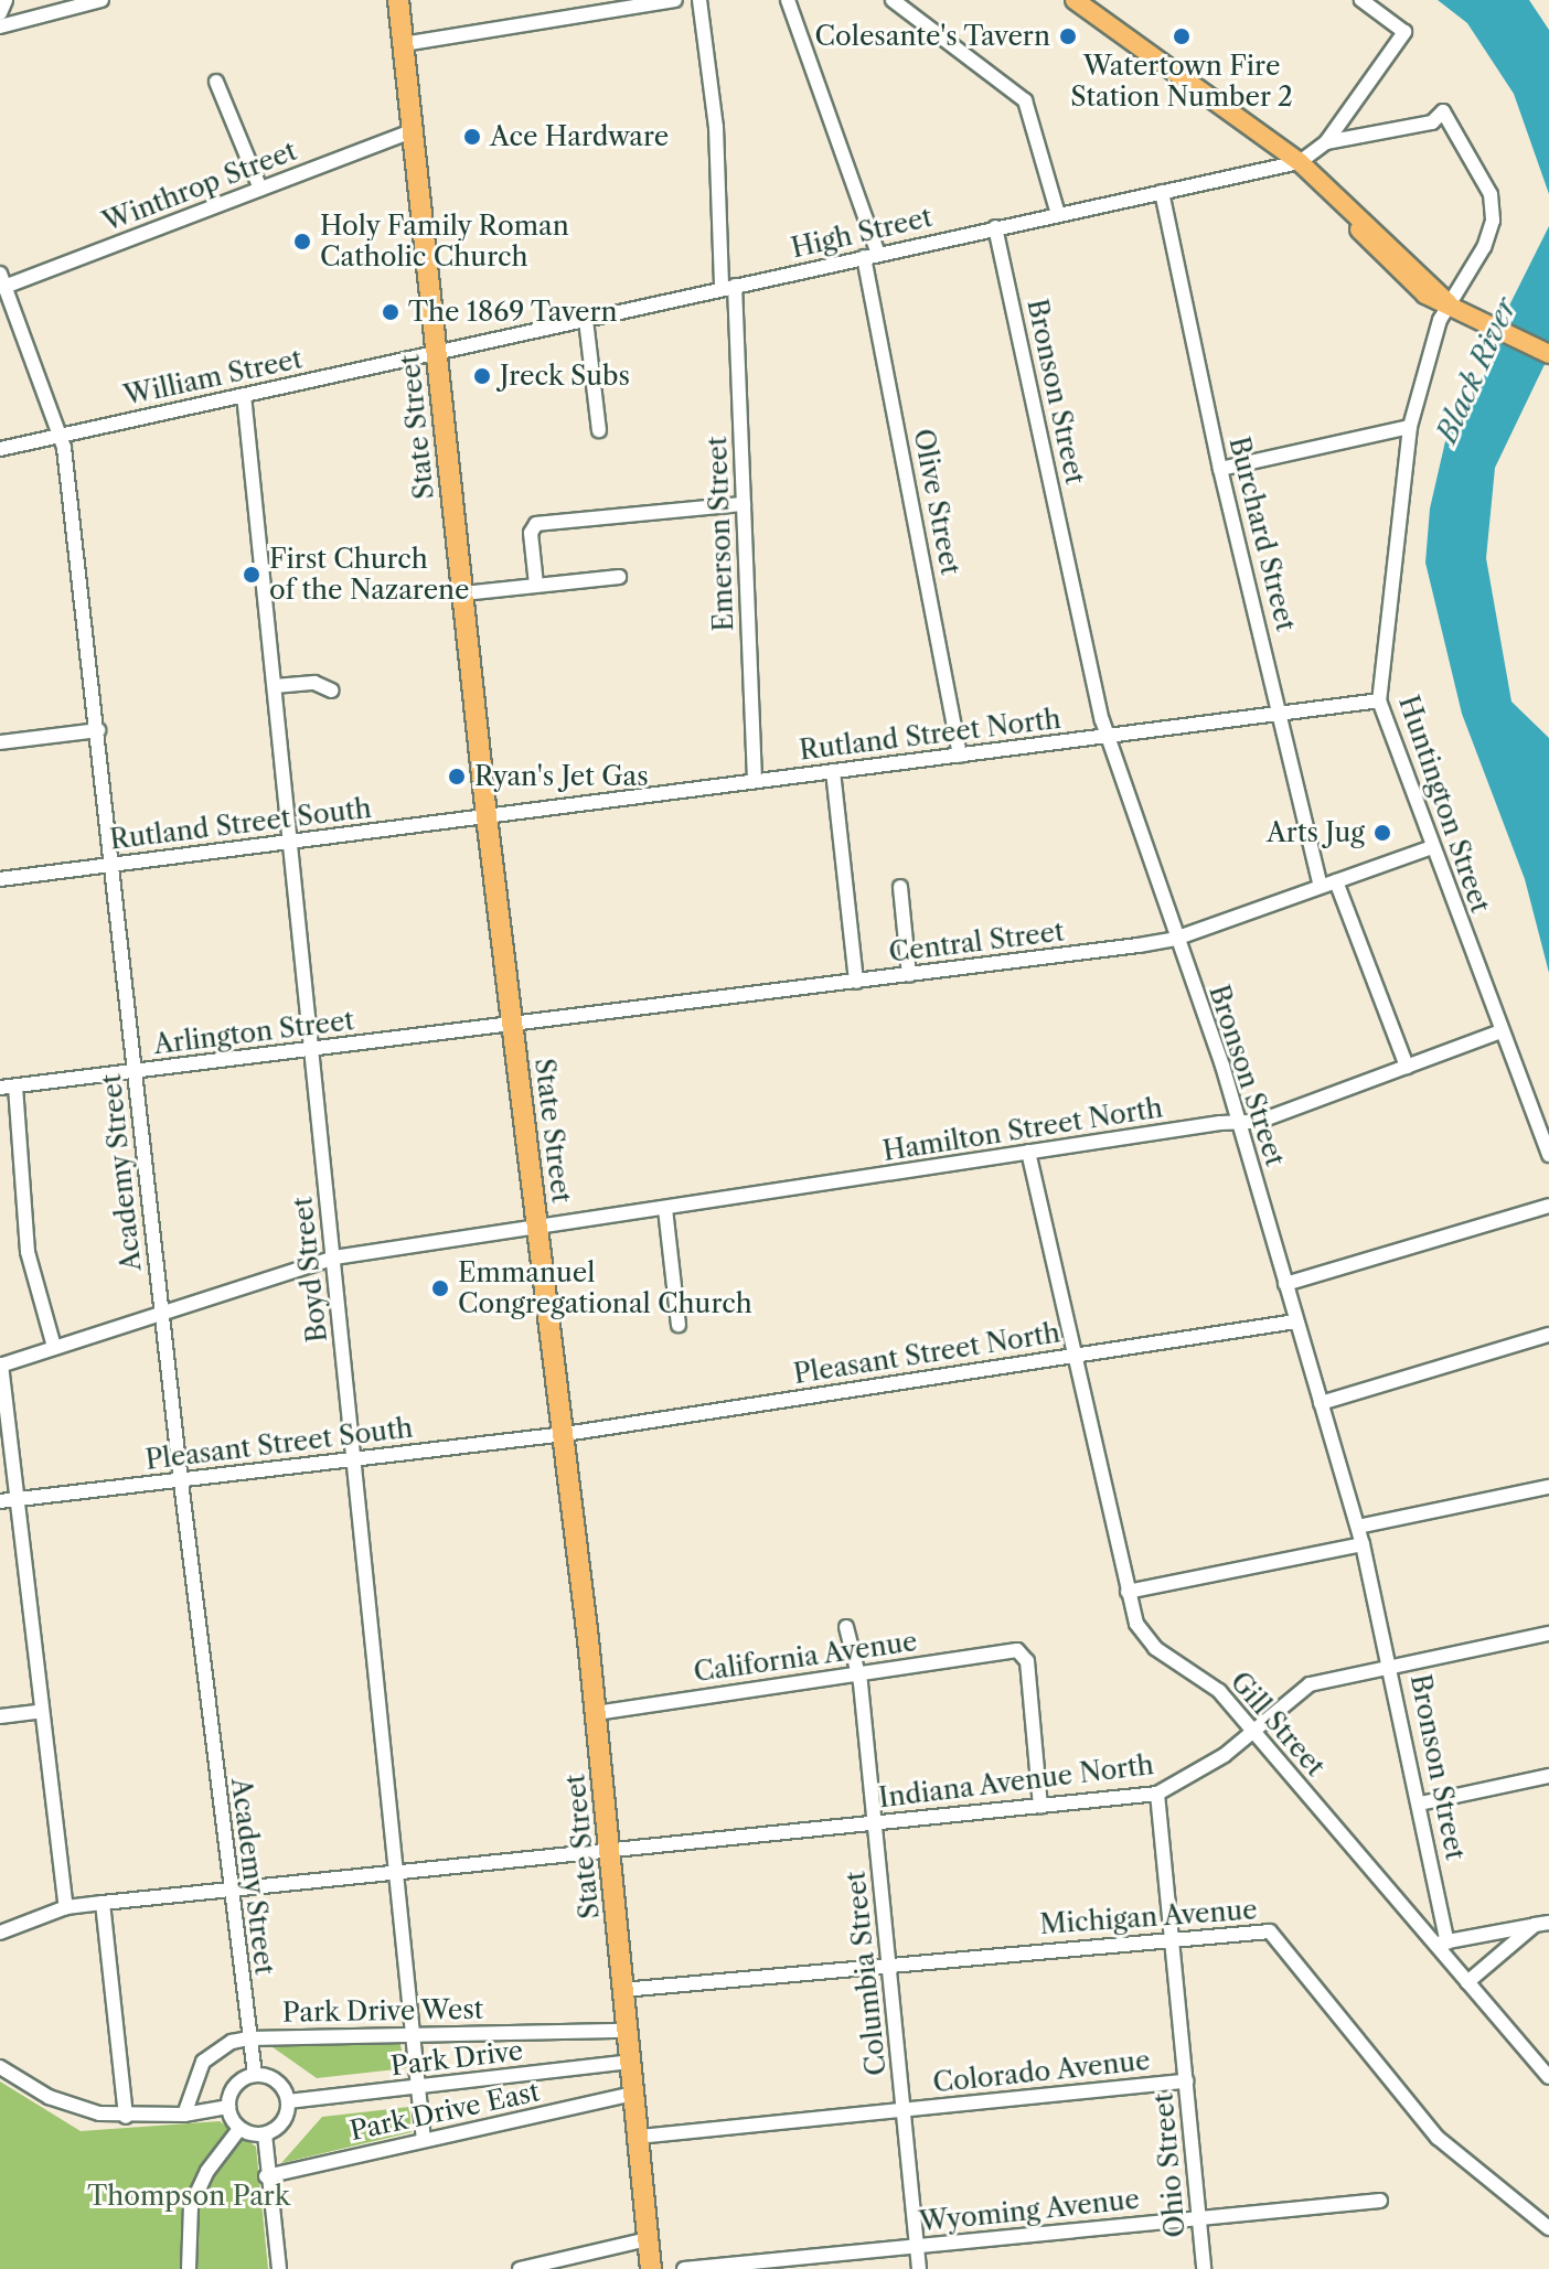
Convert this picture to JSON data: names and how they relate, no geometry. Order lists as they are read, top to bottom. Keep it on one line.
{"streets":{"highway":["State Street"],"street":["Winthrop Street","High Street","William Street","Bronson Street","Olive Street","Emerson Street","Burchard Street","Rutland Street North","Huntington Street","Rutland Street South","Central Street","Arlington Street","Hamilton Street North","Academy Street","Boyd Street","Pleasant Street North","Pleasant Street South","California Avenue","Gill Street","Indiana Avenue North","Michigan Avenue","Columbia Street","Park Drive West","Park Drive","Colorado Avenue","Park Drive East","Ohio Street","Wyoming Avenue"]},"crossings":[["Winthrop Street","State Street"],["Winthrop Street","Academy Street"],["High Street","William Street"],["High Street","Bronson Street"],["High Street","State Street"],["High Street","Olive Street"],["High Street","Emerson Street"],["High Street","Burchard Street"],["William Street","State Street"],["William Street","Academy Street"],["William Street","Boyd Street"],["Bronson Street","Rutland Street North"],["Bronson Street","Central Street"],["Bronson Street","Hamilton Street North"],["Bronson Street","Pleasant Street North"],["Bronson Street","Gill Street"],["Bronson Street","Indiana Avenue North"],["State Street","Rutland Street North"],["State Street","Rutland Street South"],["State Street","Central Street"],["State Street","Arlington Street"],["State Street","Hamilton Street North"],["State Street","Pleasant Street North"],["State Street","Pleasant Street South"],["State Street","California Avenue"],["State Street","Indiana Avenue North"],["State Street","Michigan Avenue"],["State Street","Park Drive West"],["State Street","Park Drive"],["State Street","Colorado Avenue"],["State Street","Park Drive East"],["Olive Street","Rutland Street North"],["Emerson Street","Rutland Street North"],["Burchard Street","Rutland Street North"],["Burchard Street","Central Street"],["Rutland Street North","Huntington Street"],["Rutland Street North","Rutland Street South"],["Huntington Street","Central Street"],["Huntington Street","Hamilton Street North"],["Rutland Street South","Academy Street"],["Rutland Street South","Boyd Street"],["Central Street","Arlington Street"],["Arlington Street","Academy Street"],["Arlington Street","Boyd Street"],["Hamilton Street North","Academy Street"],["Hamilton Street North","Boyd Street"],["Hamilton Street North","Gill Street"],["Academy Street","Pleasant Street South"],["Academy Street","Indiana Avenue North"],["Academy Street","Park Drive West"],["Academy Street","Park Drive"],["Boyd Street","Pleasant Street South"],["Boyd Street","Indiana Avenue North"],["Boyd Street","Park Drive West"],["Boyd Street","Park Drive"],["Boyd Street","Park Drive East"],["Pleasant Street North","Pleasant Street South"],["Pleasant Street North","Gill Street"],["California Avenue","Indiana Avenue North"],["California Avenue","Columbia Street"],["Gill Street","Indiana Avenue North"],["Indiana Avenue North","Columbia Street"],["Indiana Avenue North","Ohio Street"],["Michigan Avenue","Columbia Street"],["Michigan Avenue","Ohio Street"],["Columbia Street","Colorado Avenue"],["Columbia Street","Wyoming Avenue"],["Colorado Avenue","Ohio Street"],["Ohio Street","Wyoming Avenue"]],"water":["Black River"],"parks":["Thompson Park"],"places":["Colesante's Tavern","Watertown Fire Station Number 2","Ace Hardware","Holy Family Roman Catholic Church","The 1869 Tavern","Jreck Subs","First Church of the Nazarene","Ryan's Jet Gas","Arts Jug","Emmanuel Congregational Church"]}
